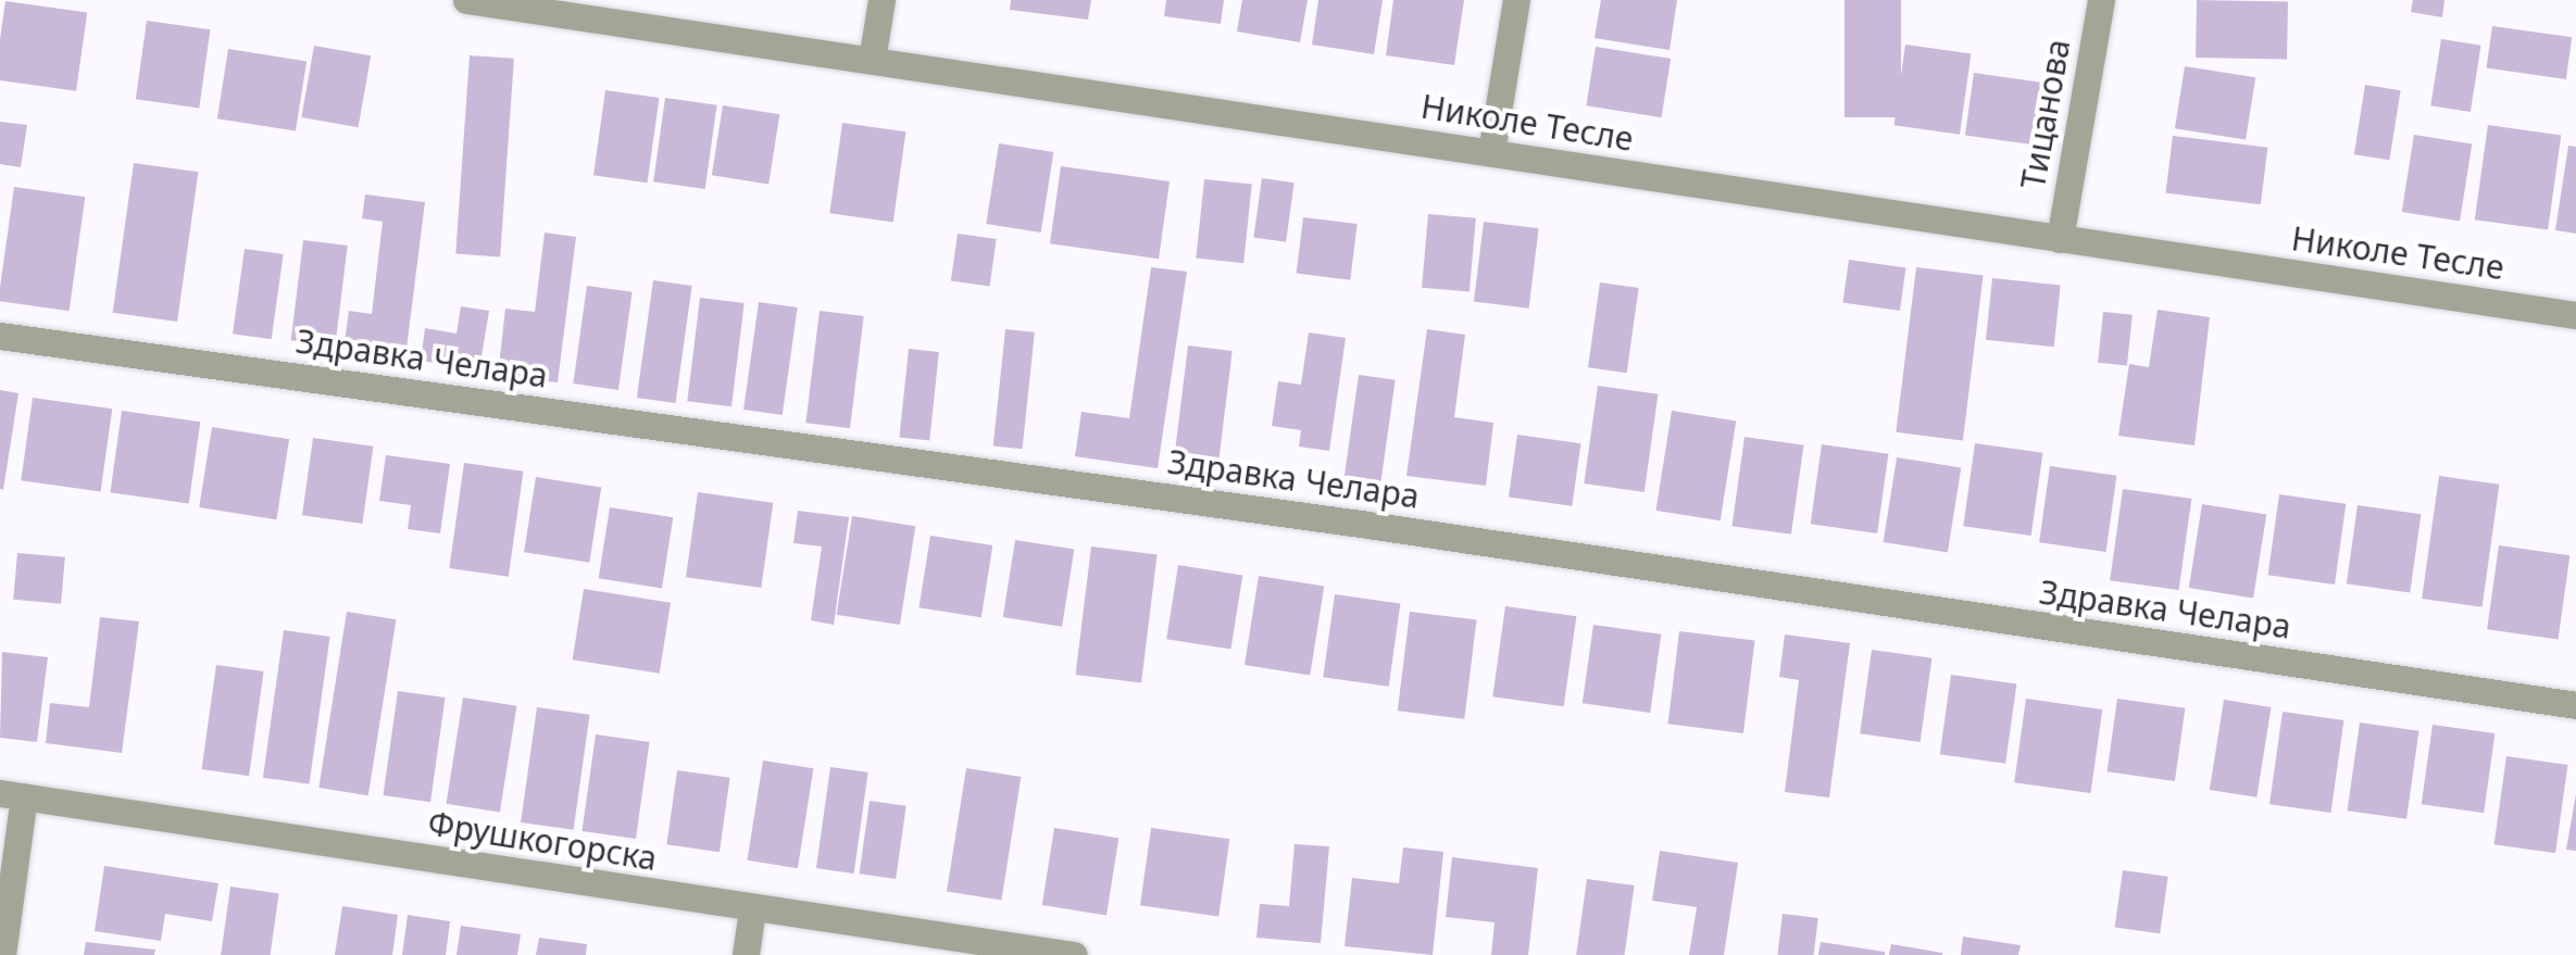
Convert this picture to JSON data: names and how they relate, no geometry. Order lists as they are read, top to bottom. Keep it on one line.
{"streets":{"street":["Тицанова","Николе Тесле","Здравка Челара","Фрушкогорска"]},"crossings":[["Тицанова","Николе Тесле"]]}
